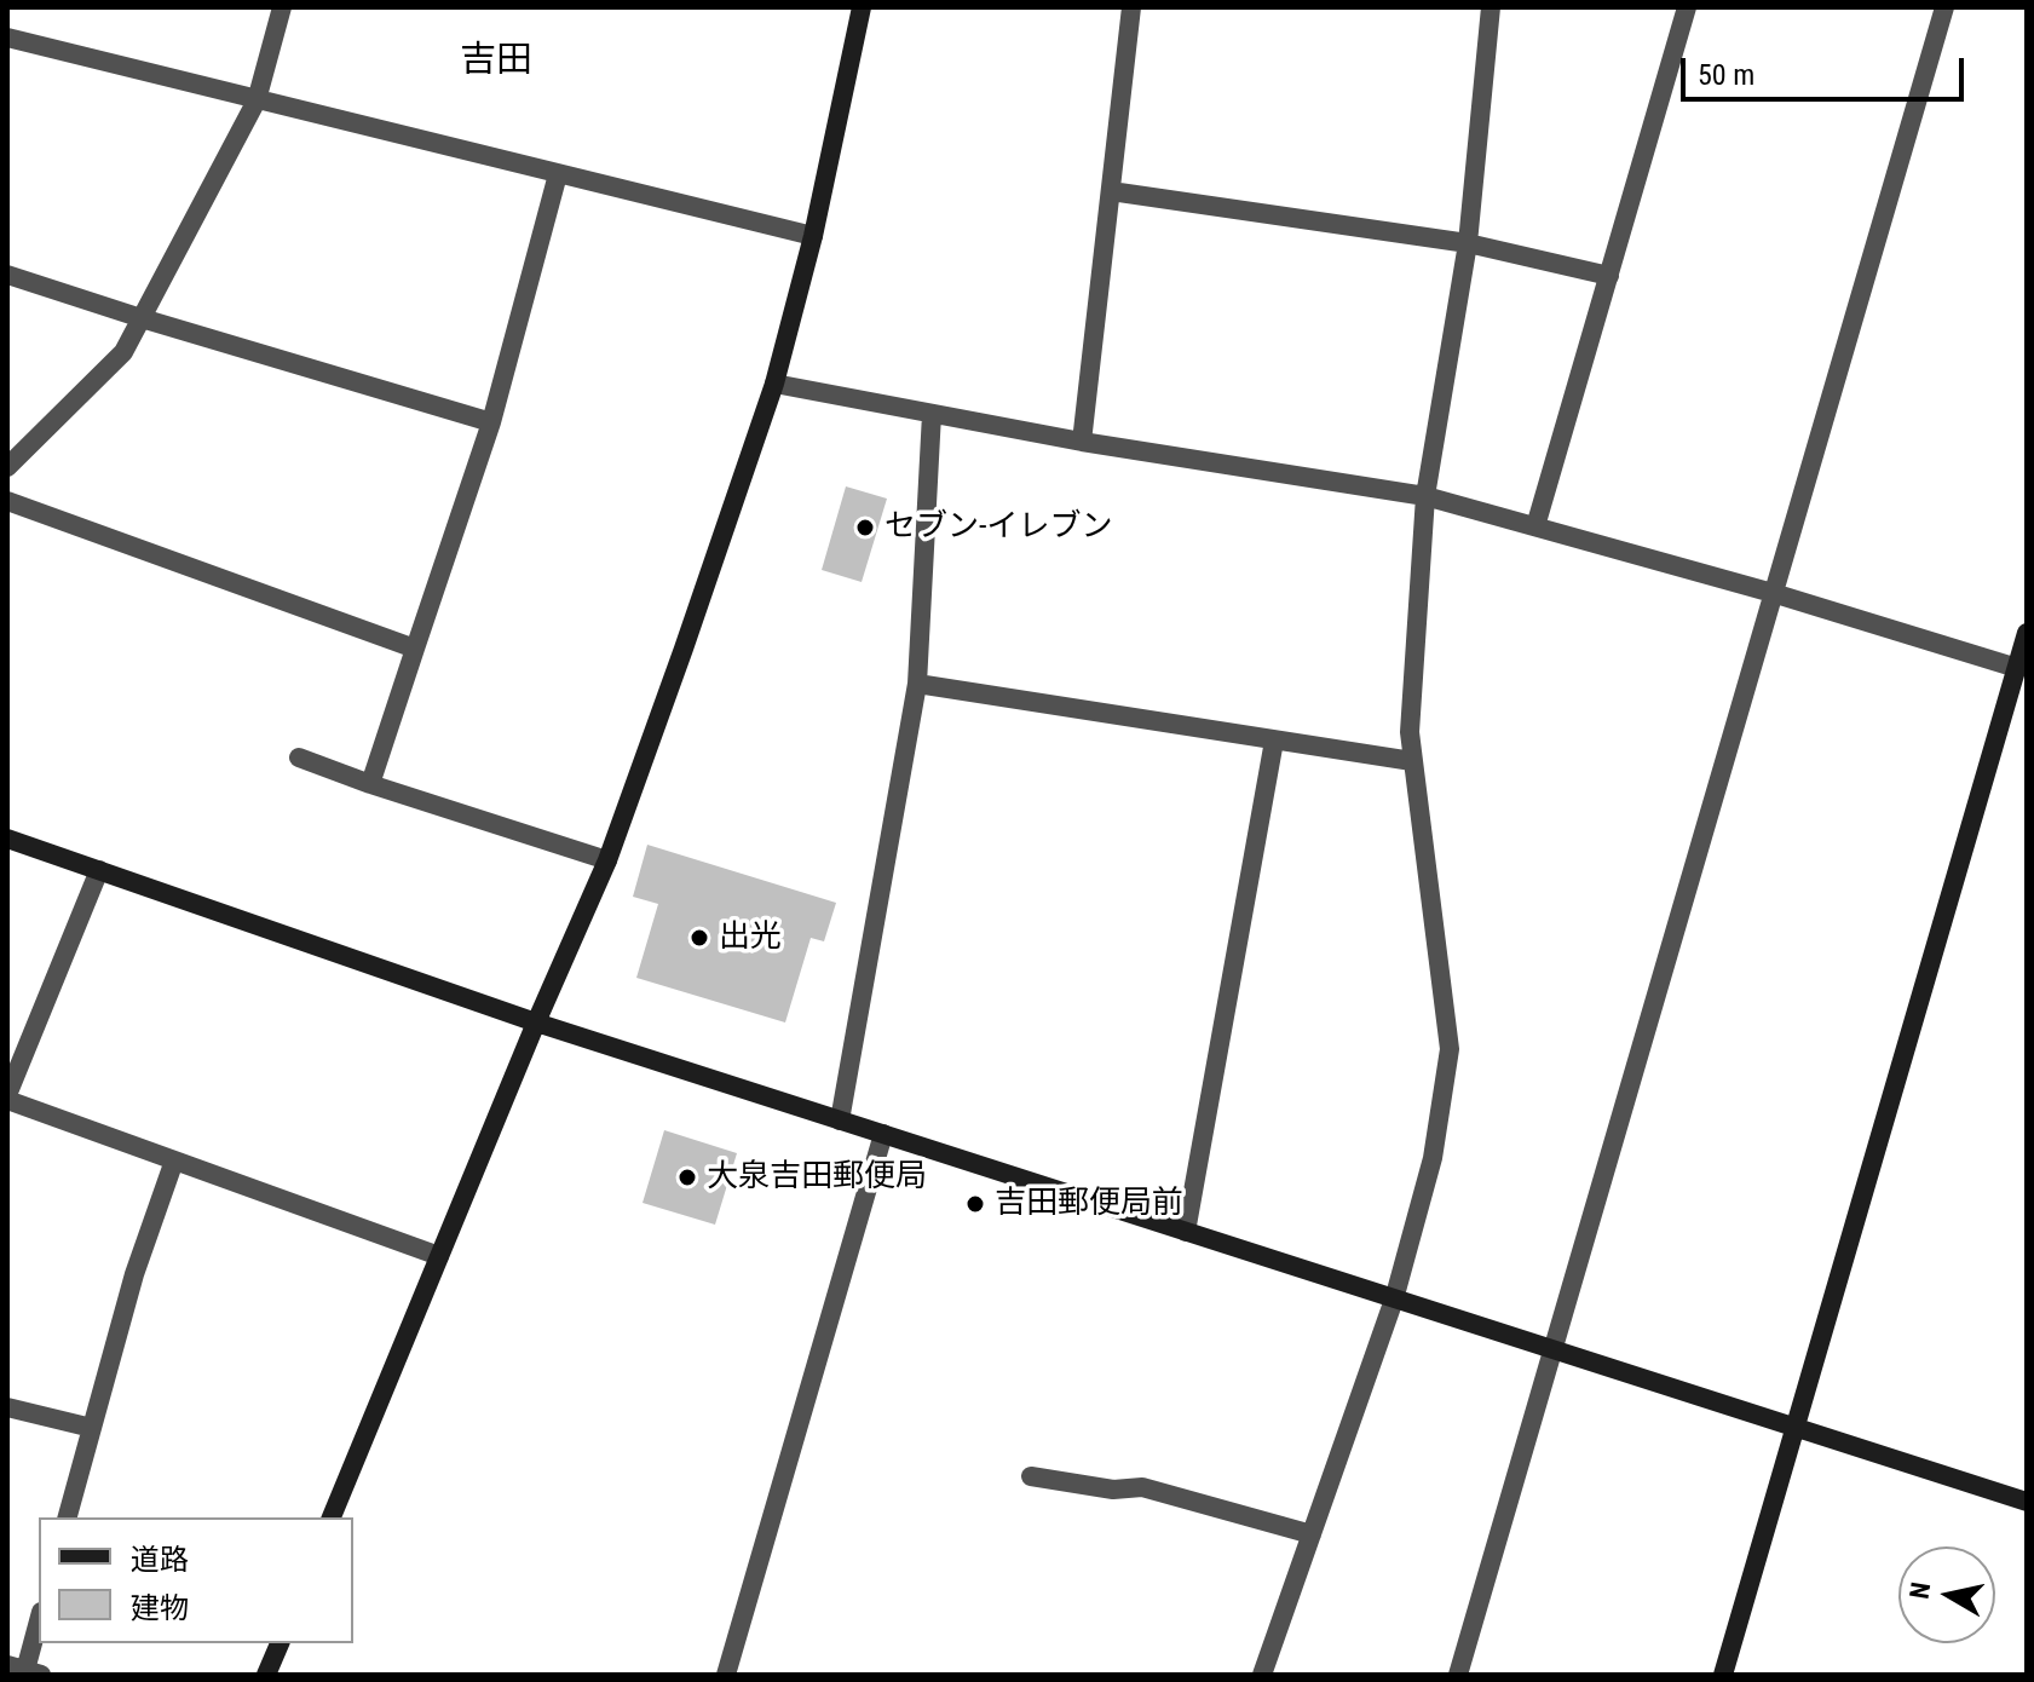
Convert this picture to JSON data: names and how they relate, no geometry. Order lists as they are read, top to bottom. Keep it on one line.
{"districts":["吉田"],"places":["セブン-イレブン","出光","大泉吉田郵便局","吉田郵便局前"],"legend":["道路","建物"],"scale_bar":"50 m","north":"left"}
